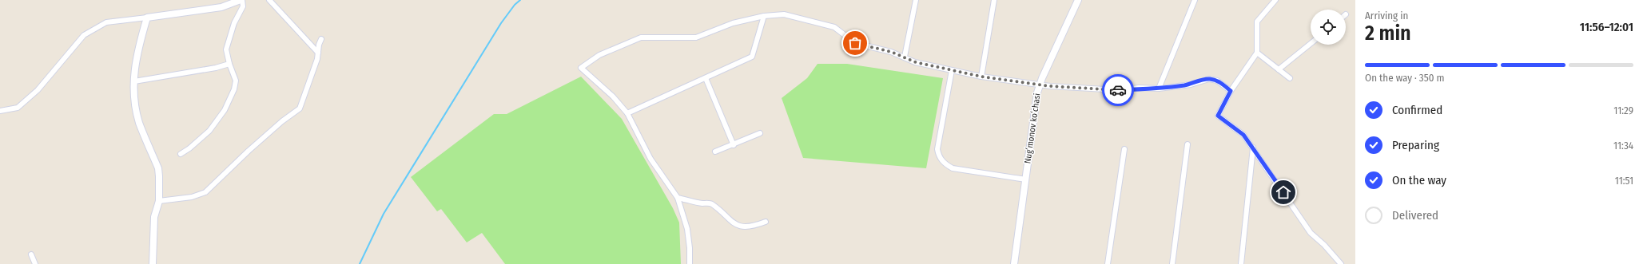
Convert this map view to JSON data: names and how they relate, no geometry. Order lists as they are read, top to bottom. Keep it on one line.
{"streets":{"street":["Nugʻmonov koʻchasi"]},"page":{"heading":["2 min","Arriving in","11:56–12:01"],"bar":"On the way · 350 m","list":[["Confirmed","11:29"],["Preparing","11:34"],["On the way","11:51"],"Delivered"]}}
